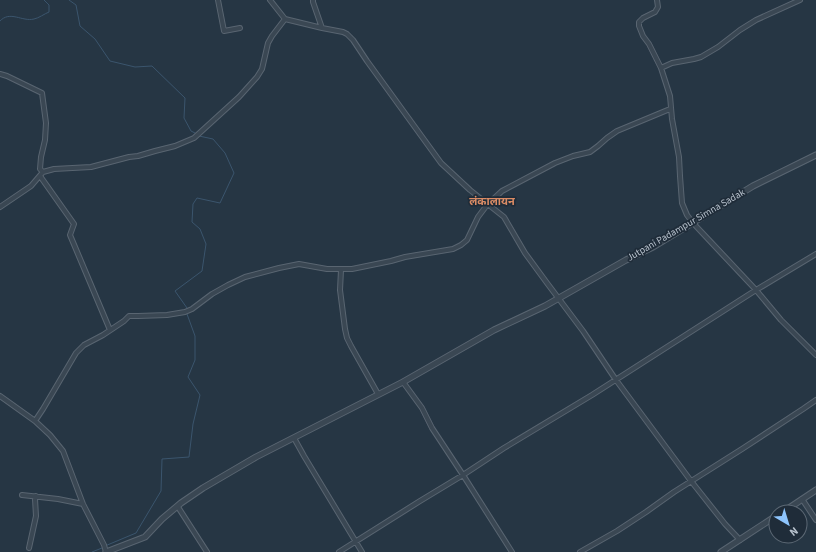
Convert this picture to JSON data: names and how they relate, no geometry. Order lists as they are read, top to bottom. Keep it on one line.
{"streets":{"street":["Jutpani Padampur Simna Sadak"]},"districts":["लंकालायन"],"north":"bottom right"}
